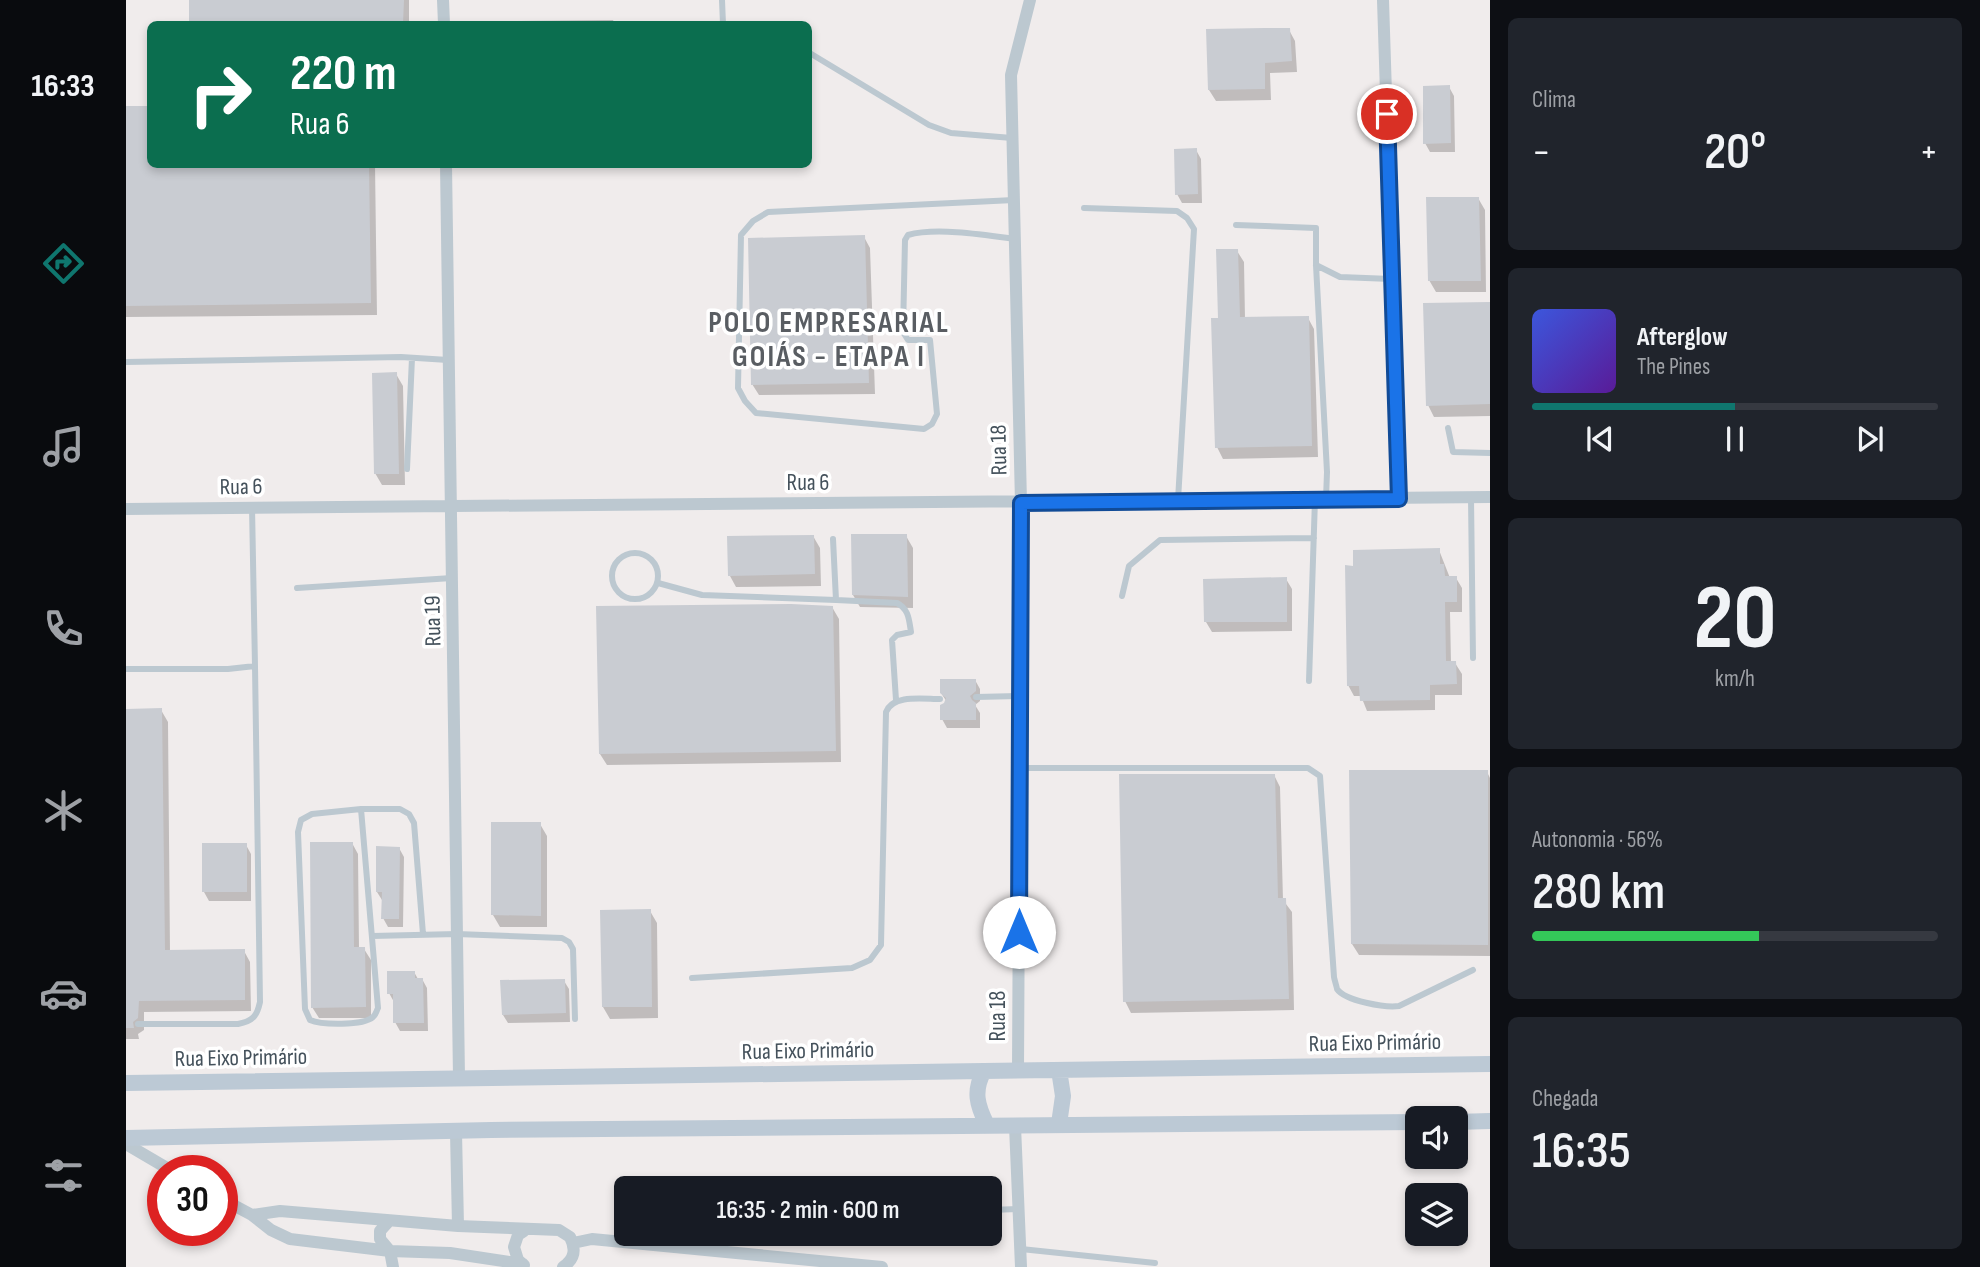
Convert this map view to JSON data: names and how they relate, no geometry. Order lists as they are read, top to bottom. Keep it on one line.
{"streets":{"street":["Rua 18","Rua 6","Rua 19","Rua Eixo Primário"]},"crossings":[["Rua 18","Rua 6"],["Rua 18","Rua Eixo Primário"],["Rua 6","Rua 19"],["Rua 19","Rua Eixo Primário"]],"districts":["POLO EMPRESARIAL GOIÁS - ETAPA I"],"page":{"tabs":"16:33","tile":["Clima",["20","km/h"],["Autonomia · 56%","280 km"],["Chegada","16:35"]],"turn":["220 m","Rua 6"],"heat":["−","20°","+"],"song":["Afterglow","The Pines"],"limit":"30","trip":"16:35 · 2 min · 600 m"}}
